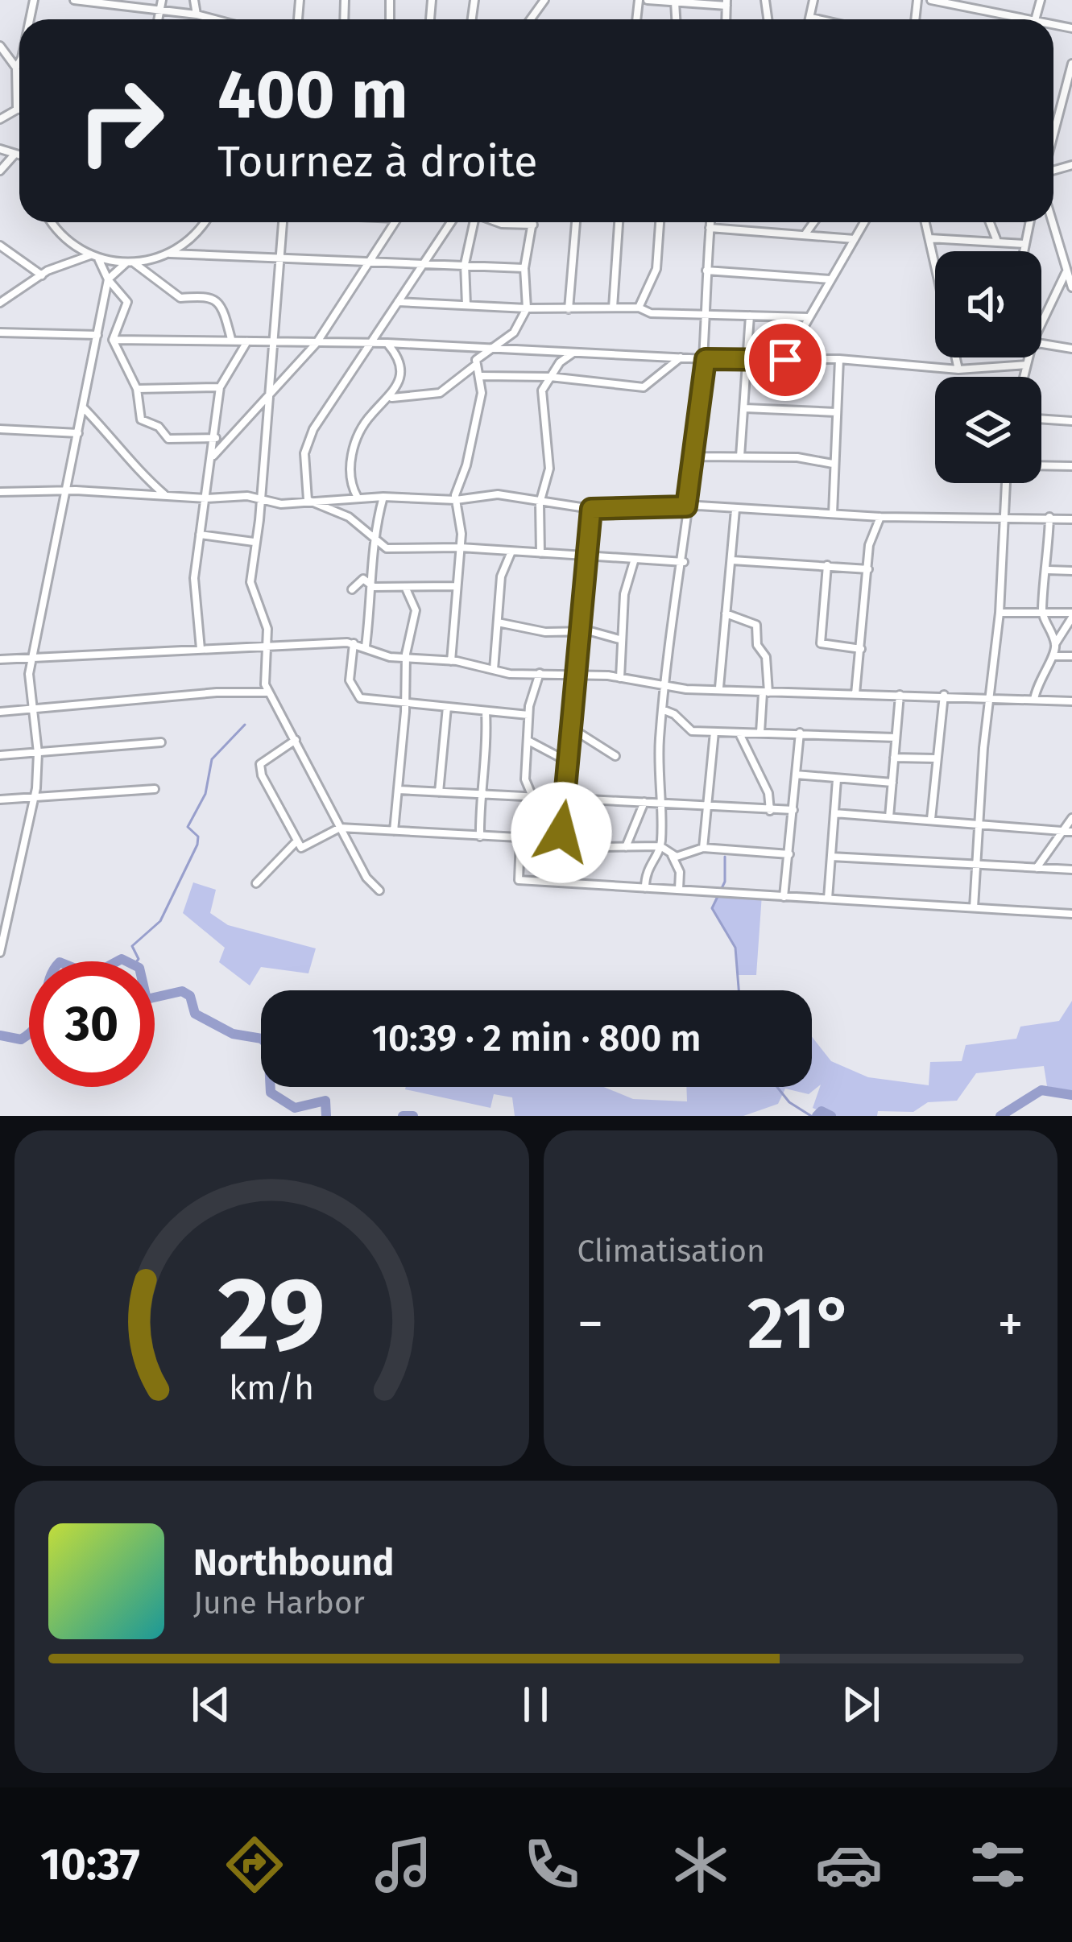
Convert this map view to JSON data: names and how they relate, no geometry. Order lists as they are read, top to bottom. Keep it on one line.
{"page":{"turn":["400 m","Tournez à droite"],"limit":"30","trip":"10:39 · 2 min · 800 m","tile":"Climatisation","heat":["−","21°","+"],"song":["Northbound","June Harbor"],"tabs":"10:37","gauge":["29","km/h"]}}
